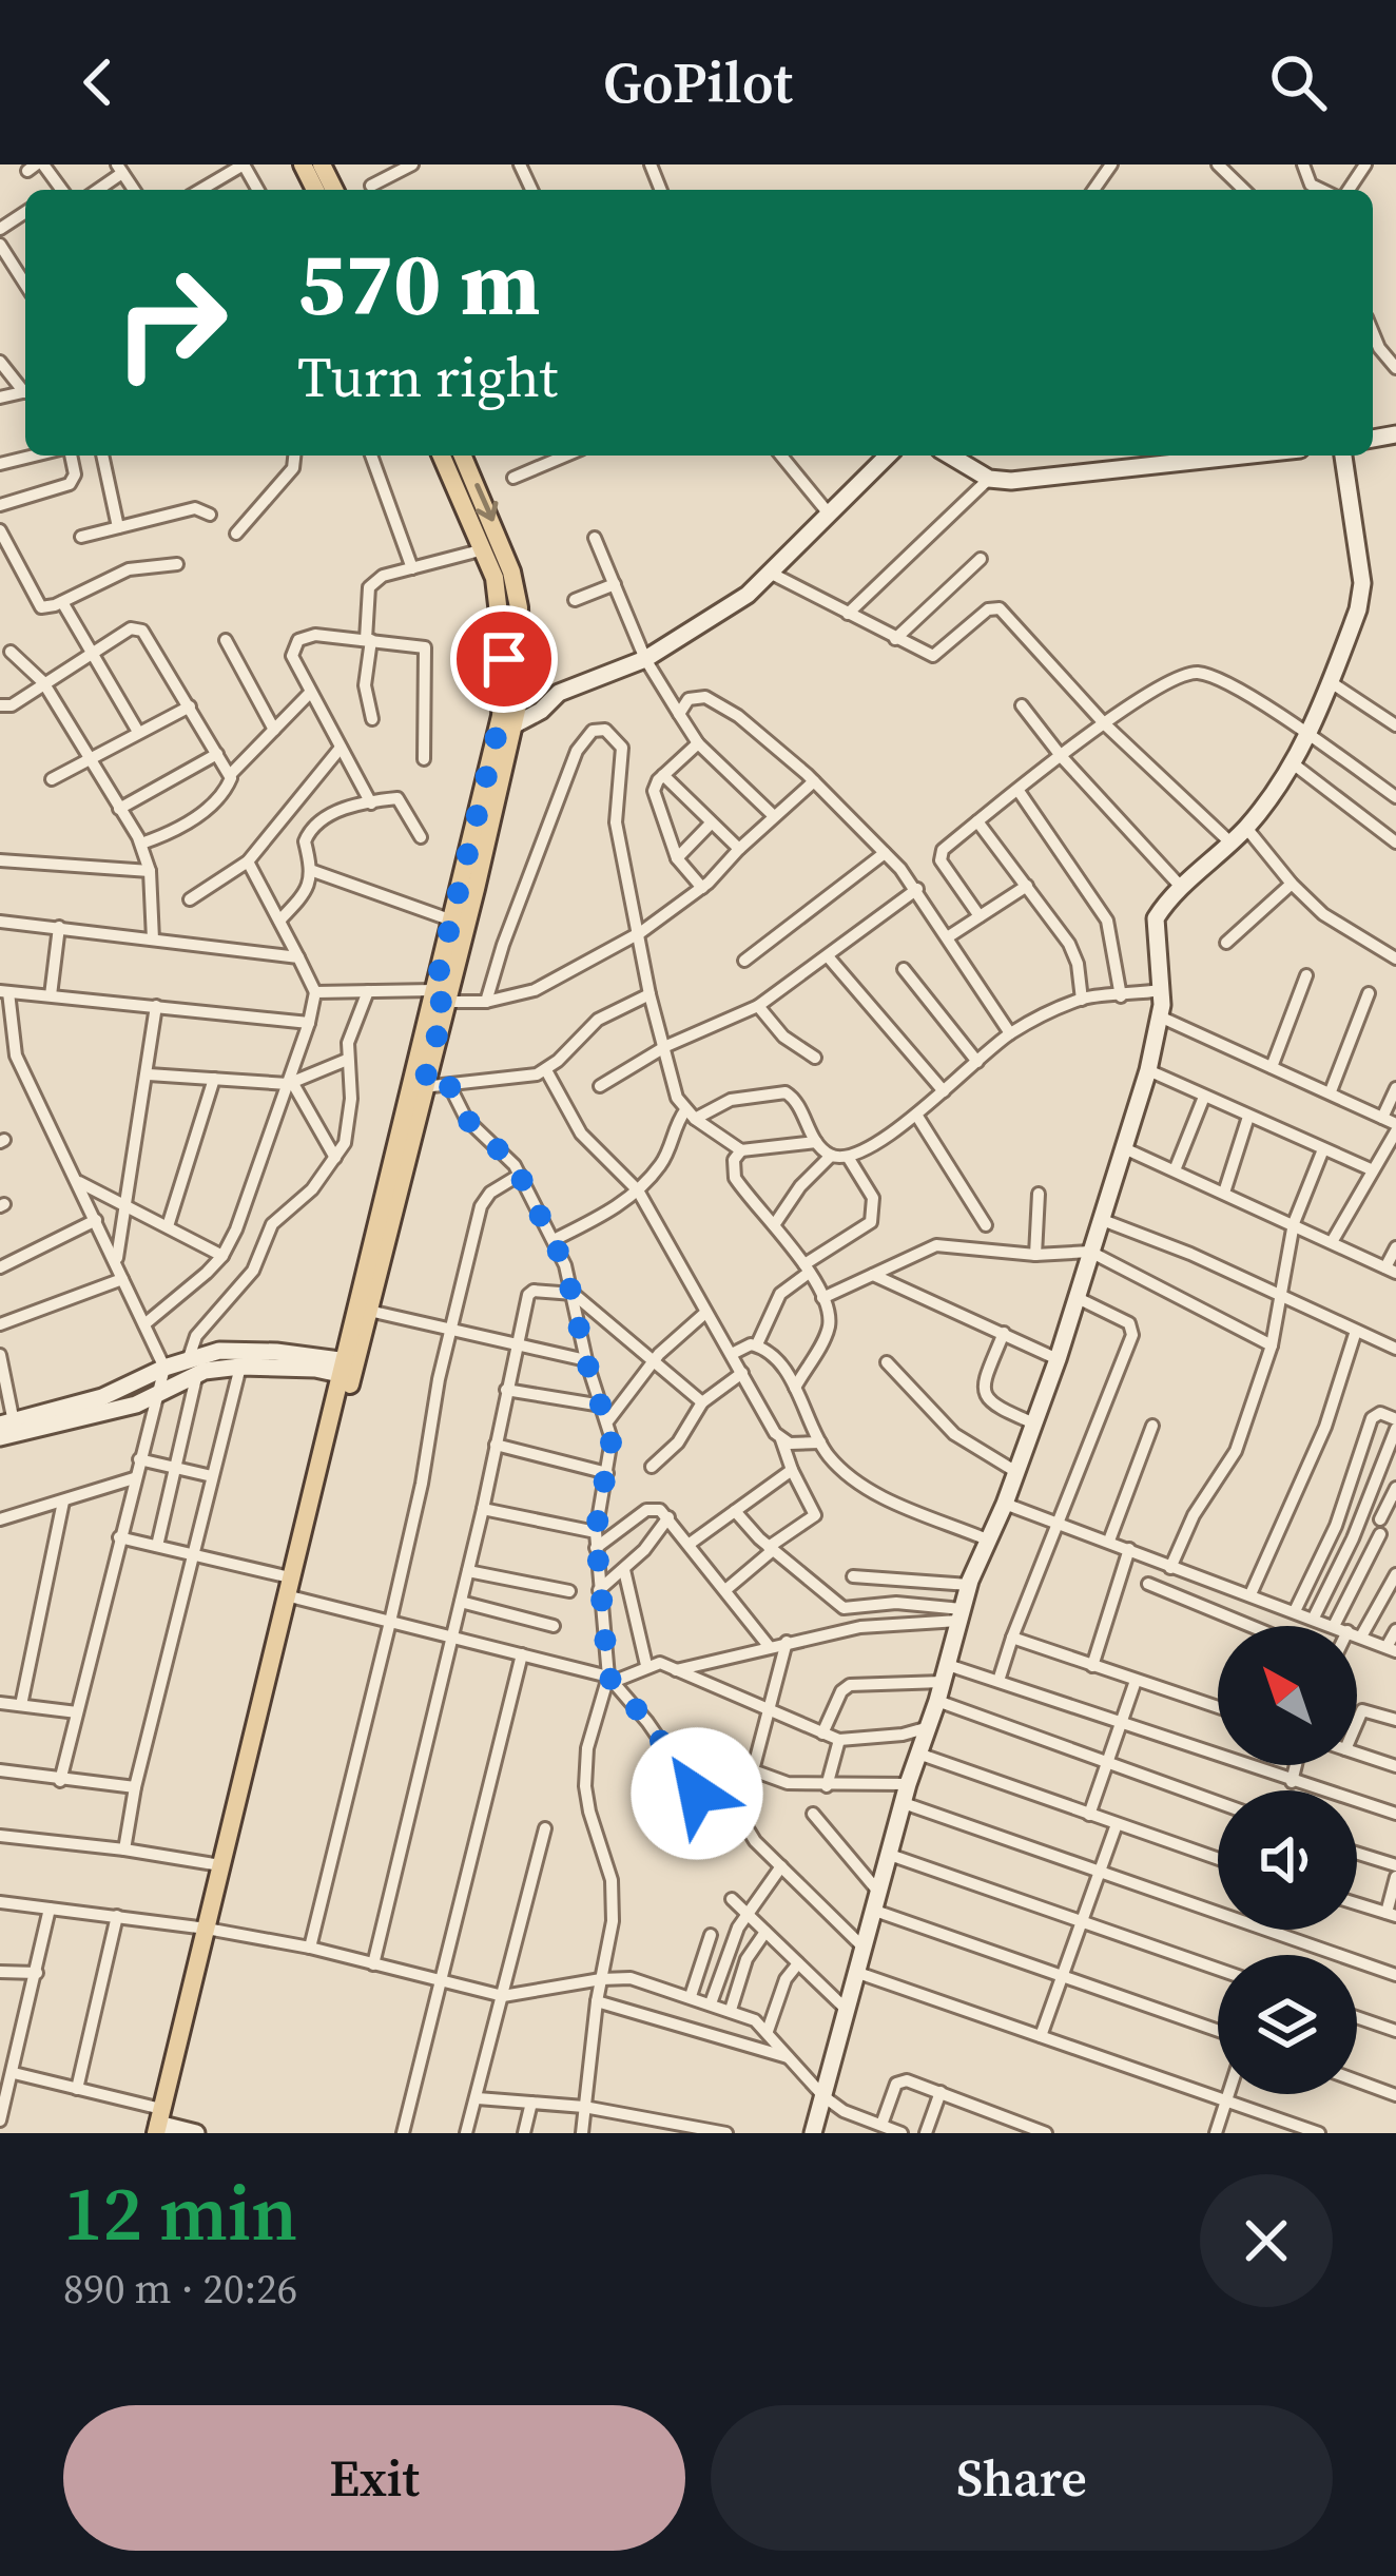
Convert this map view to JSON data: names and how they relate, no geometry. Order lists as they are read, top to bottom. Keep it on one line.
{"north":"top left","page":{"header":"GoPilot","turn":["570 m","Turn right"],"heading":["12 min","890 m · 20:26"],"buttons":["Exit","Share"]}}
